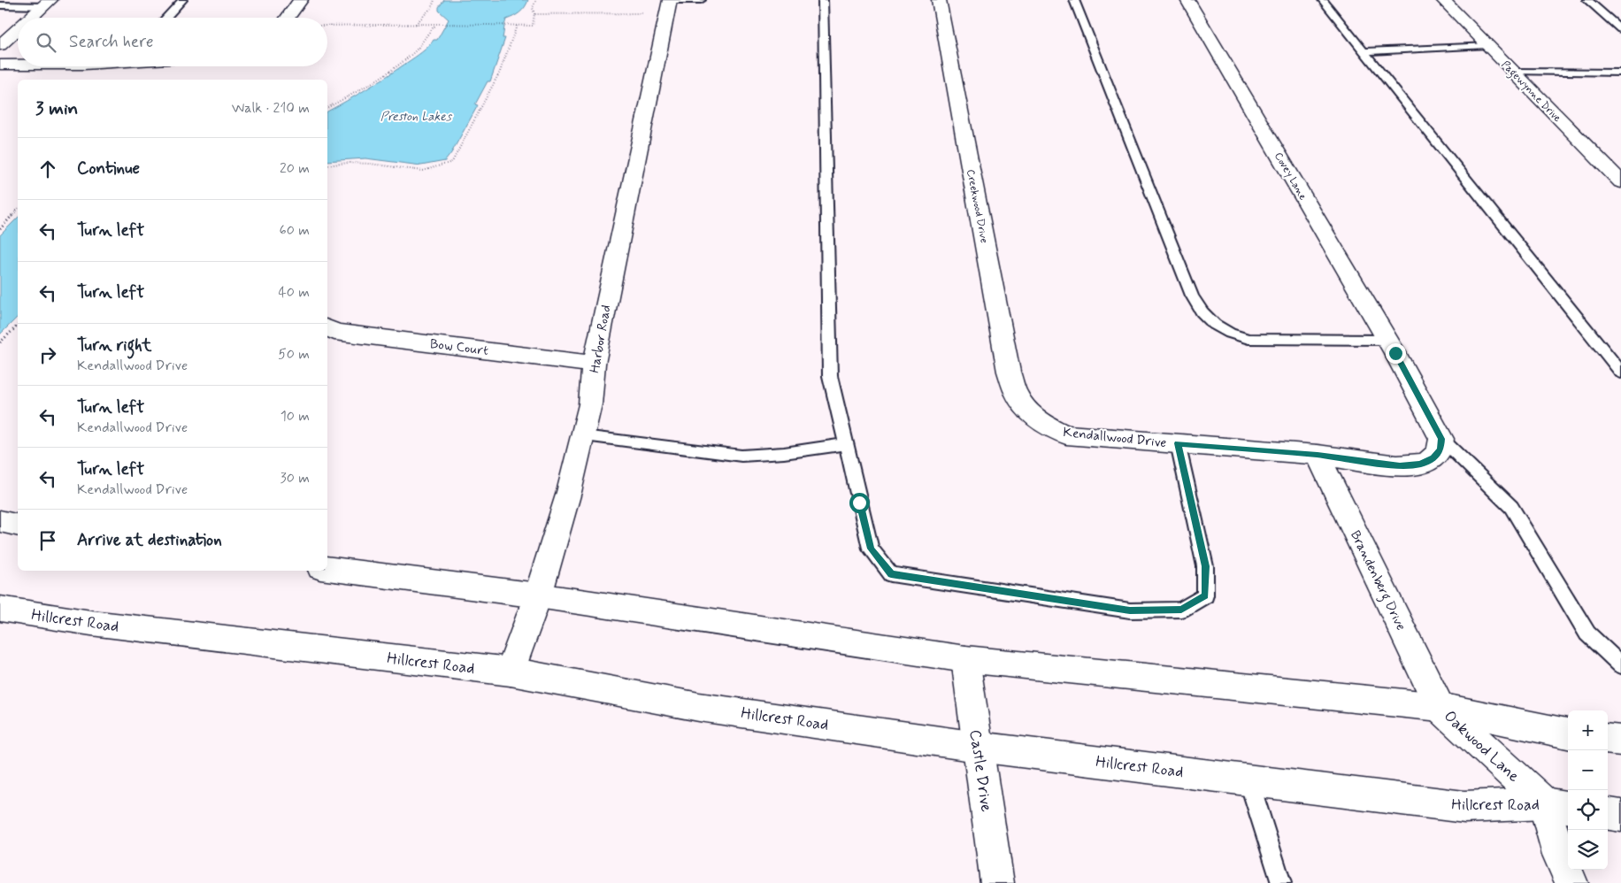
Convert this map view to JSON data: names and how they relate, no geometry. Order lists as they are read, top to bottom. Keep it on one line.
{"streets":{"street":["Pagewynne Drive","Covey Lane","Creekwood Drive","Harbor Road","Bow Court","Kendallwood Drive","Brandenberg Drive","Hillcrest Road","Oakwood Lane","Castle Drive"]},"crossings":[["Creekwood Drive","Kendallwood Drive"],["Harbor Road","Bow Court"],["Harbor Road","Hillcrest Road"],["Kendallwood Drive","Brandenberg Drive"],["Brandenberg Drive","Oakwood Lane"],["Hillcrest Road","Oakwood Lane"],["Hillcrest Road","Castle Drive"]],"water":["Preston Lakes"],"page":{"search":"Search here","heading":["3 min","Walk · 210 m"],"list":[["Continue","20 m"],["Turn left","60 m"],["Turn left","40 m"],["Turn right","Kendallwood Drive","50 m"],["Turn left","Kendallwood Drive","10 m"],["Turn left","Kendallwood Drive","30 m"],"Arrive at destination"],"map_buttons":["+","−"]}}
